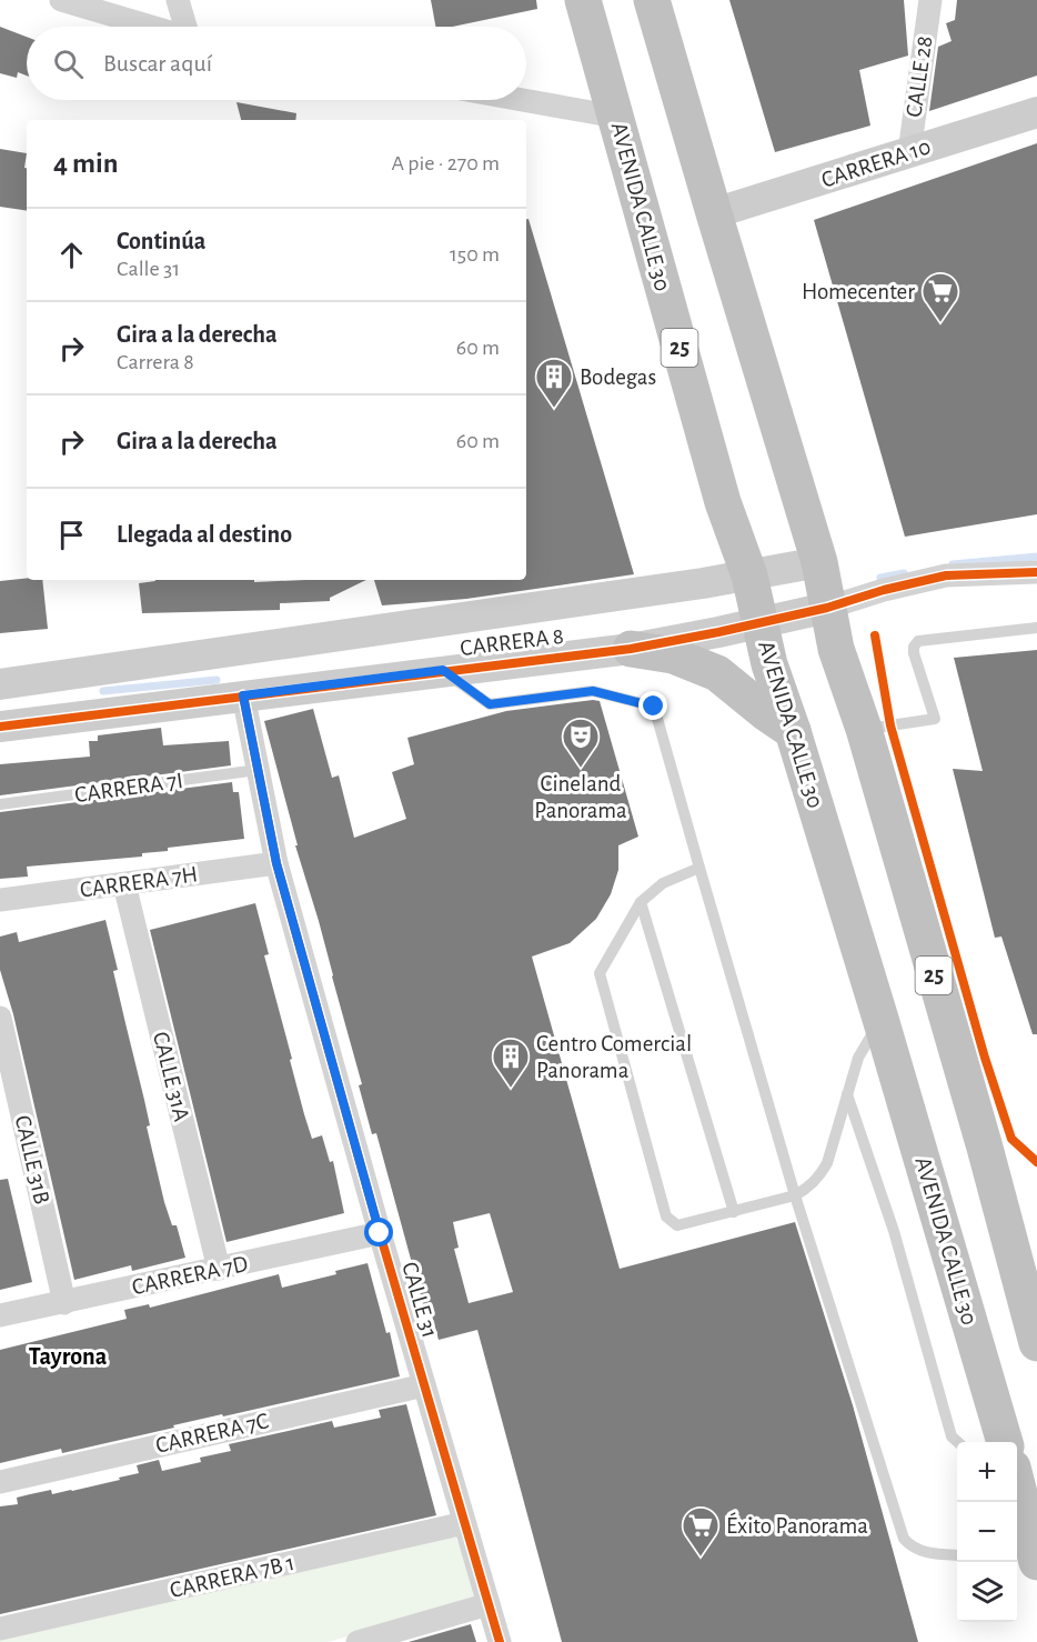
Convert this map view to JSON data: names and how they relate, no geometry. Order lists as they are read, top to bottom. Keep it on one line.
{"streets":{"highway":["AVENIDA CALLE 30","25"],"street":["CALLE 28","CARRERA 10","CARRERA 8","CARRERA 7H","CALLE 31A","CALLE 31B","CARRERA 7D","CALLE 31","CARRERA 7C","CARRERA 7B 1"],"lane":["CARRERA 7I"]},"crossings":[["CALLE 28","CARRERA 10"],["CARRERA 10","25"],["AVENIDA CALLE 30","CARRERA 8"],["25","CARRERA 8"],["CARRERA 8","CALLE 31"],["CARRERA 7I","CALLE 31"],["CARRERA 7H","CALLE 31A"],["CARRERA 7H","CALLE 31"],["CALLE 31A","CARRERA 7D"],["CALLE 31B","CARRERA 7D"],["CARRERA 7D","CALLE 31"],["CALLE 31","CARRERA 7C"],["CALLE 31","CARRERA 7B 1"]],"districts":["Tayrona"],"places":{"supermarket":["Homecenter","Éxito Panorama"],"building":["Bodegas","Centro Comercial Panorama"],"theatre":["Cineland Panorama"]},"page":{"search":"Buscar aquí","heading":["4 min","A pie · 270 m"],"list":[["Continúa","Calle 31","150 m"],["Gira a la derecha","Carrera 8","60 m"],["Gira a la derecha","60 m"],"Llegada al destino"],"map_buttons":["+","−"]}}
